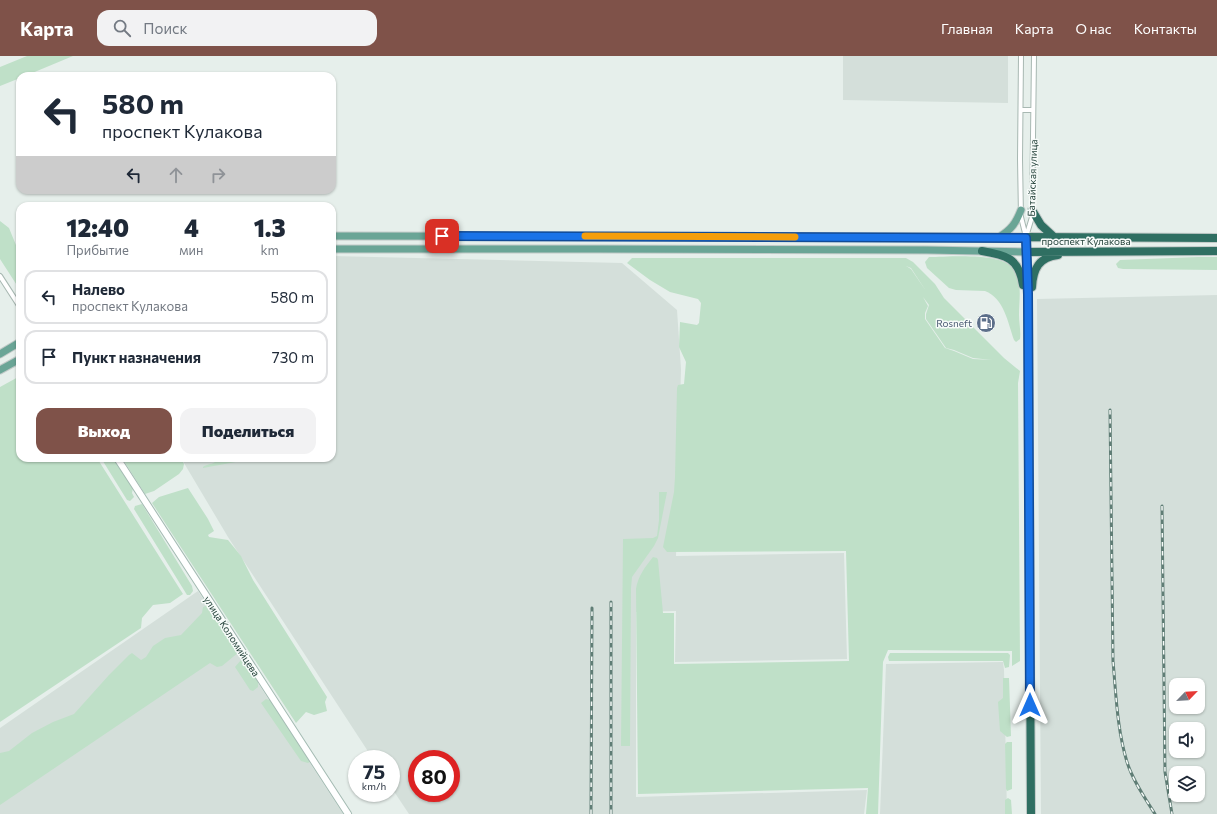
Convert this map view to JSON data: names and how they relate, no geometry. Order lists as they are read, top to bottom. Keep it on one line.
{"streets":{"highway":["проспект Кулакова"],"street":["Батайская улица","улица Коломийцева"]},"crossings":[["Батайская улица","проспект Кулакова"]],"places":{"fuel station":["Rosneft"]},"north":"top right","page":{"header":"Карта","search":"Поиск","nav":["Главная","Карта","О нас","Контакты"],"turn":["580 m","проспект Кулакова"],"eta":["12:40","Прибытие","4","мин","1.3","km"],"list":[{"name":"Налево","note":"проспект Кулакова","value":"580 m"},{"name":"Пункт назначения","value":"730 m"}],"buttons":["Выход","Поделиться"],"speed":"75 km/h","limit":"80"}}
